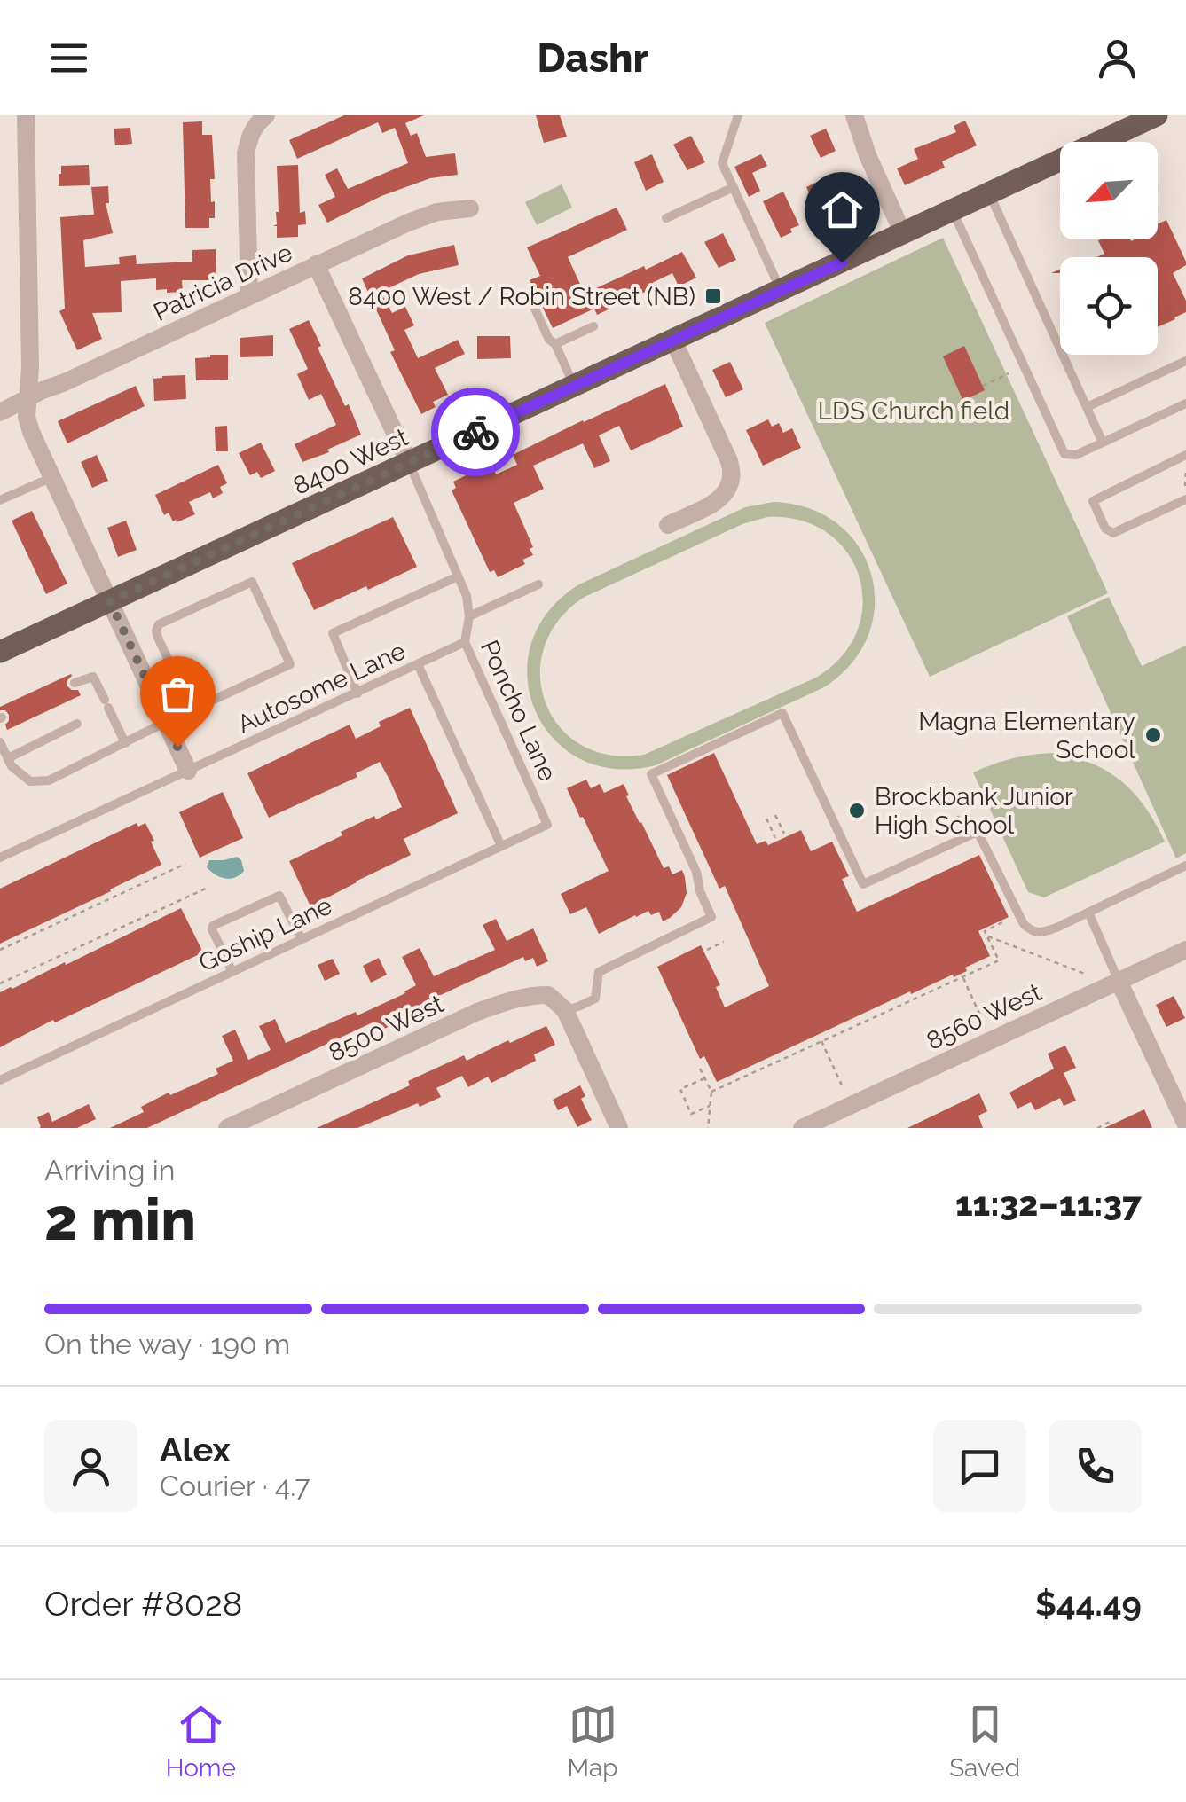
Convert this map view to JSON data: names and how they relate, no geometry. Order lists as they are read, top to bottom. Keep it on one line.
{"streets":{"main road":["8400 West"],"street":["Patricia Drive","8560 West","8500 West"],"lane":["Autosome Lane","Poncho Lane","Goship Lane"]},"crossings":[["8400 West","Poncho Lane"],["Autosome Lane","Poncho Lane"],["Poncho Lane","Goship Lane"]],"parks":["LDS Church field"],"places":{"transit":["8400 West / Robin Street (NB)"],"other":["Magna Elementary School","Brockbank Junior High School"]},"north":"bottom left","page":{"header":"Dashr","heading":["2 min","Arriving in","11:32–11:37"],"panel":["Alex","Courier · 4.7","Order #8028","$44.49"],"bar":"On the way · 190 m","tabs":["Home","Map","Saved"]}}
